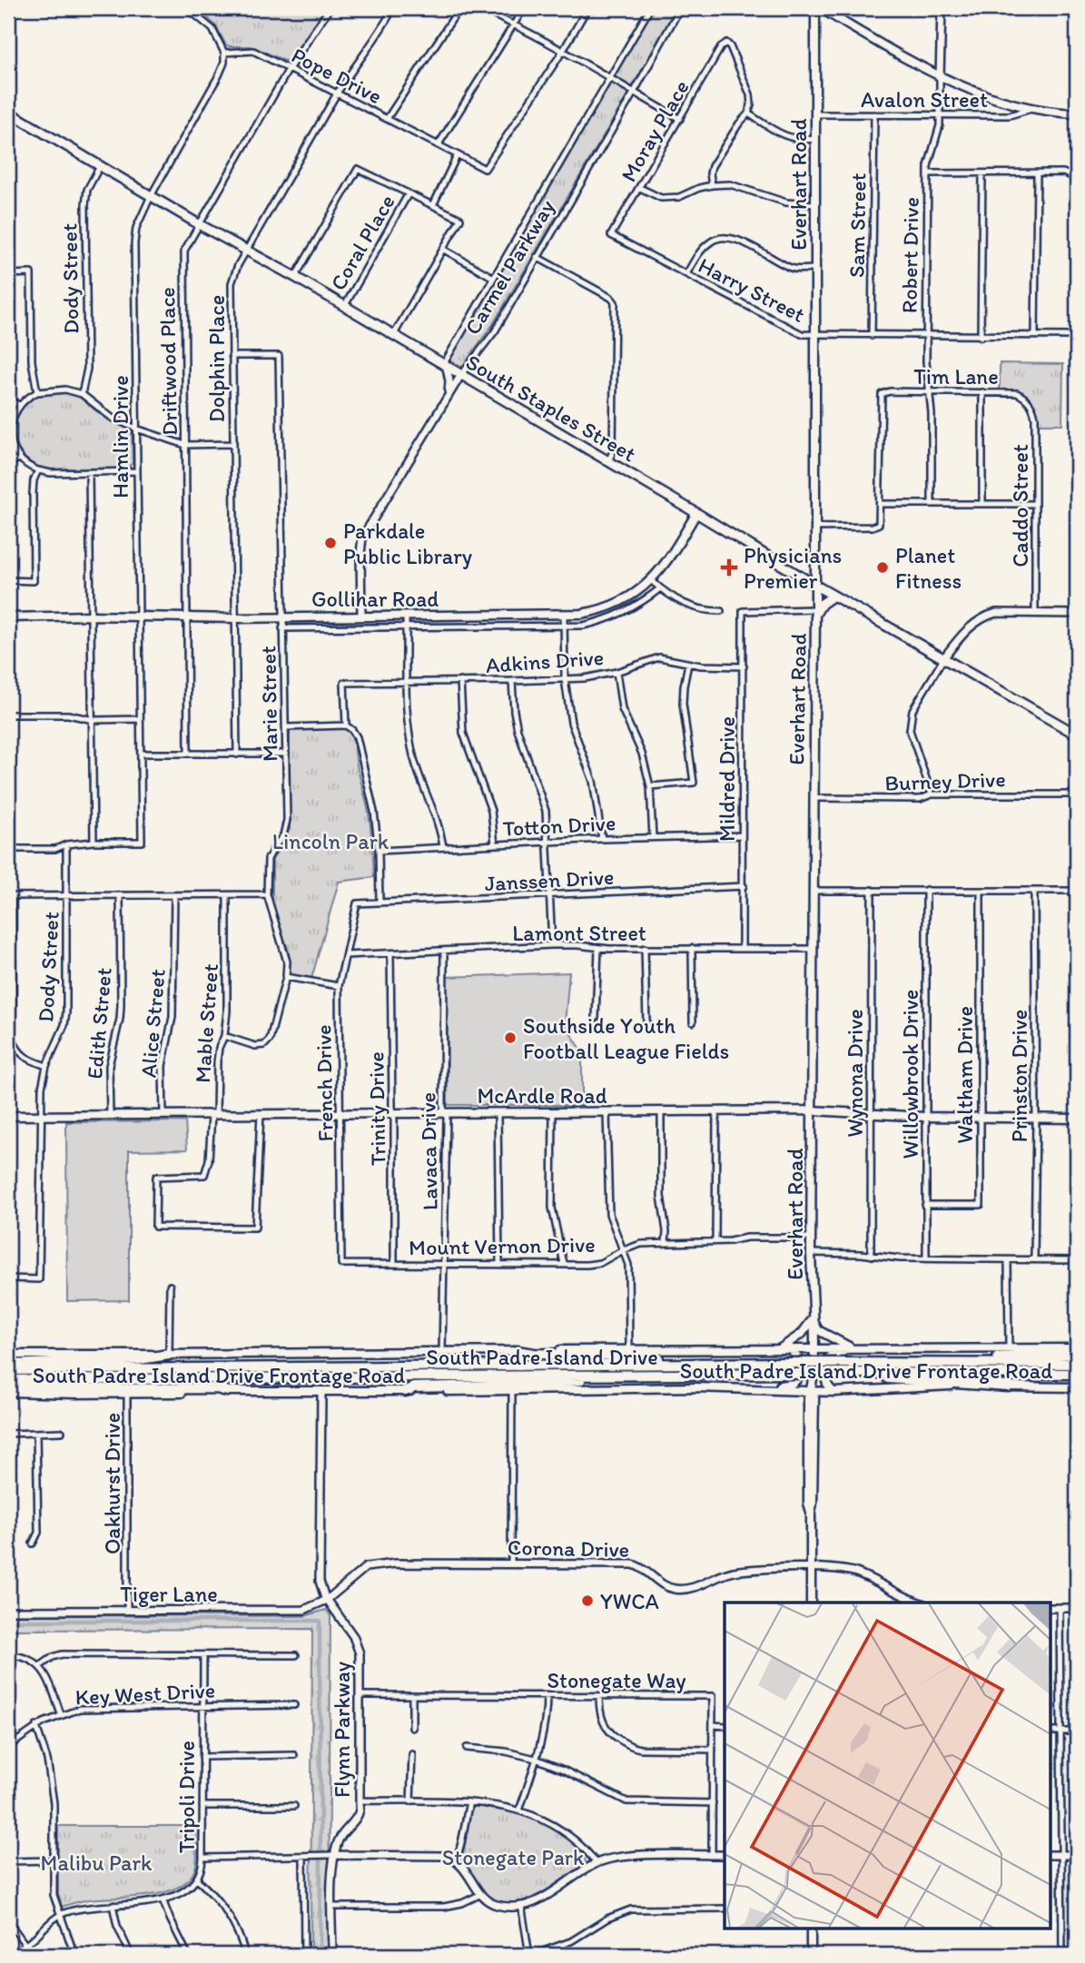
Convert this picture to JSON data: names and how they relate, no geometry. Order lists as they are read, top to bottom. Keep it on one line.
{"streets":{"highway":["South Padre Island Drive"],"main road":["Everhart Road","South Staples Street","Gollihar Road","McArdle Road","South Padre Island Drive Frontage Road"],"street":["Pope Drive","Avalon Street","Moray Place","Sam Street","Coral Place","Robert Drive","Carmel Parkway","Dody Street","Harry Street","Dolphin Place","Driftwood Place","Tim Lane","Hamlin Drive","Caddo Street","Adkins Drive","Marie Street","Mildred Drive","Burney Drive","Totton Drive","Janssen Drive","Lamont Street","Edith Street","Alice Street","Mable Street","Wynona Drive","Willowbrook Drive","Waltham Drive","Prinston Drive","French Drive","Trinity Drive","Lavaca Drive","Mount Vernon Drive","Oakhurst Drive","Corona Drive","Tiger Lane","Stonegate Way","Key West Drive","Flynn Parkway","Tripoli Drive"]},"crossings":[["Pope Drive","Coral Place"],["Pope Drive","Dolphin Place"],["Pope Drive","Driftwood Place"],["Pope Drive","Hamlin Drive"],["Avalon Street","Everhart Road"],["Avalon Street","Sam Street"],["Avalon Street","Robert Drive"],["Moray Place","Harry Street"],["Everhart Road","Harry Street"],["Everhart Road","South Staples Street"],["Everhart Road","Mildred Drive"],["Everhart Road","Burney Drive"],["Everhart Road","Lamont Street"],["Everhart Road","McArdle Road"],["Everhart Road","Mount Vernon Drive"],["Everhart Road","South Padre Island Drive Frontage Road"],["Everhart Road","Corona Drive"],["Sam Street","Harry Street"],["Coral Place","South Staples Street"],["Robert Drive","Harry Street"],["Robert Drive","Tim Lane"],["Carmel Parkway","South Staples Street"],["Carmel Parkway","Gollihar Road"],["Dody Street","South Staples Street"],["Dody Street","McArdle Road"],["Dolphin Place","South Staples Street"],["Dolphin Place","Gollihar Road"],["Dolphin Place","Marie Street"],["Driftwood Place","South Staples Street"],["Driftwood Place","Gollihar Road"],["Tim Lane","Caddo Street"],["South Staples Street","Hamlin Drive"],["South Staples Street","Gollihar Road"],["Hamlin Drive","Gollihar Road"],["Gollihar Road","Marie Street"],["Adkins Drive","Mildred Drive"],["Marie Street","Mable Street"],["Mildred Drive","Totton Drive"],["Mildred Drive","Janssen Drive"],["Mildred Drive","Lamont Street"],["Janssen Drive","French Drive"],["Lamont Street","French Drive"],["Lamont Street","Trinity Drive"],["Lamont Street","Lavaca Drive"],["Edith Street","McArdle Road"],["Alice Street","McArdle Road"],["Mable Street","McArdle Road"],["Wynona Drive","McArdle Road"],["Willowbrook Drive","Waltham Drive"],["Willowbrook Drive","McArdle Road"],["Waltham Drive","McArdle Road"],["Prinston Drive","McArdle Road"],["French Drive","McArdle Road"],["French Drive","Mount Vernon Drive"],["McArdle Road","Trinity Drive"],["McArdle Road","Lavaca Drive"],["Trinity Drive","Mount Vernon Drive"],["Lavaca Drive","Mount Vernon Drive"],["Lavaca Drive","South Padre Island Drive Frontage Road"],["South Padre Island Drive Frontage Road","Oakhurst Drive"],["South Padre Island Drive Frontage Road","Flynn Parkway"],["Oakhurst Drive","Tiger Lane"],["Corona Drive","Tiger Lane"],["Corona Drive","Flynn Parkway"],["Tiger Lane","Flynn Parkway"],["Stonegate Way","Flynn Parkway"],["Key West Drive","Tripoli Drive"]],"parks":["Lincoln Park","Stonegate Park","Malibu Park"],"places":{"other":["Parkdale Public Library","Planet Fitness","Southside Youth Football League Fields","YWCA"],"health":["Physicians Premier"]}}
